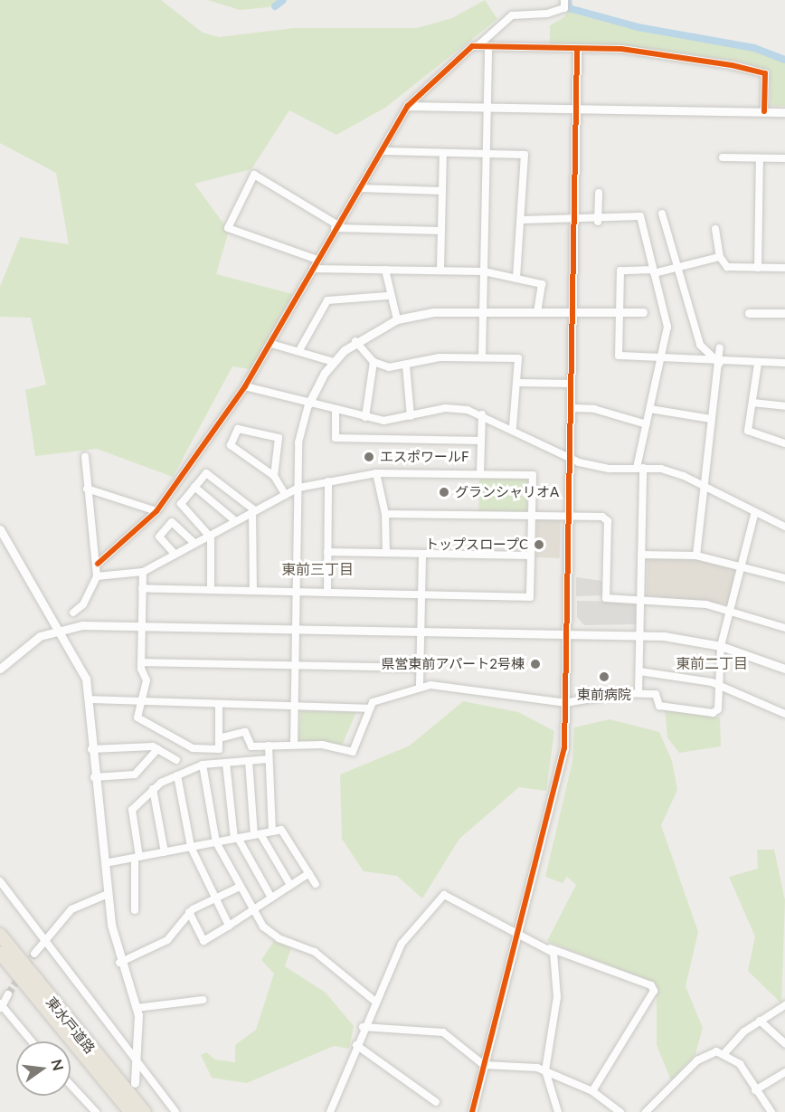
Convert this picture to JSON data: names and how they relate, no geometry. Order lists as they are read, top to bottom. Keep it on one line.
{"streets":{"highway":["東水戸道路"]},"districts":["東前三丁目","東前二丁目"],"places":["エスポワールF","グランシャリオA","トップスロープC","県営東前アパート2号棟","東前病院"],"north":"right"}
